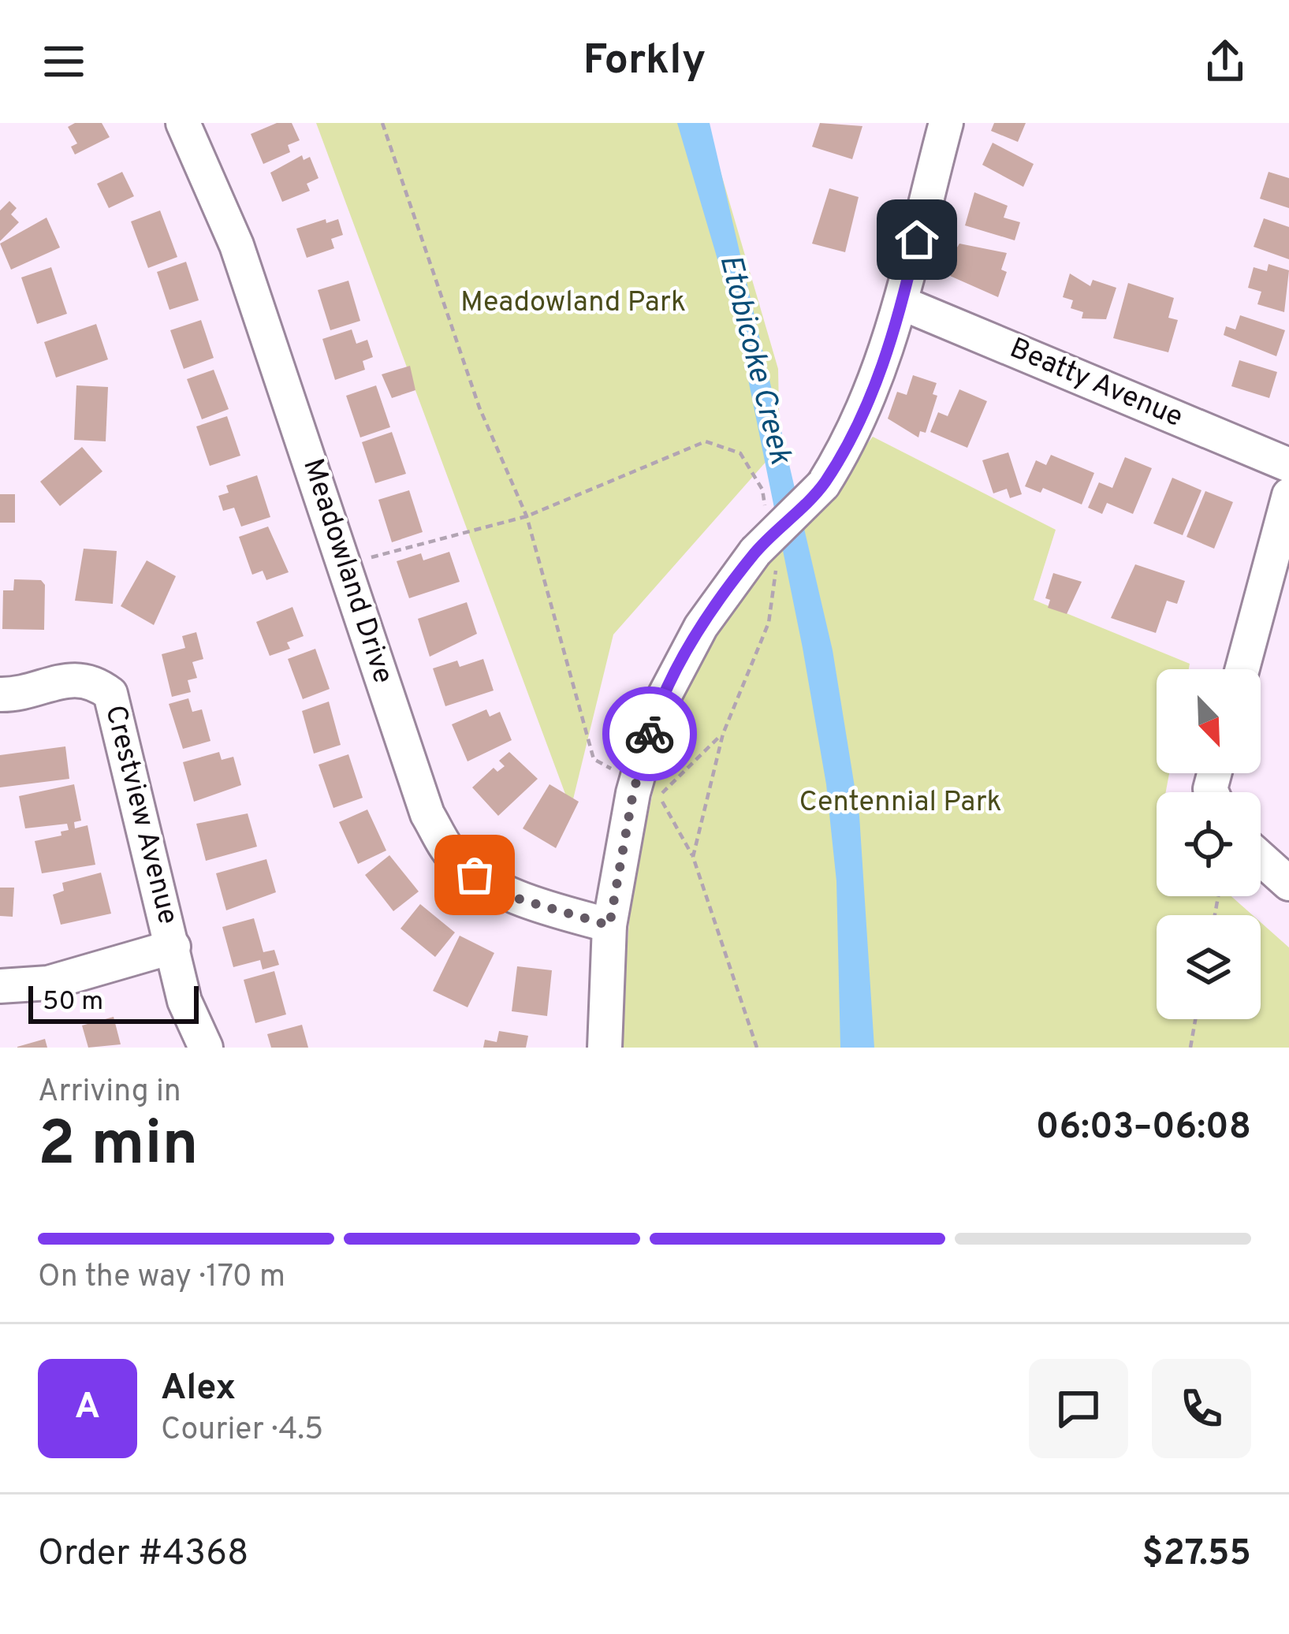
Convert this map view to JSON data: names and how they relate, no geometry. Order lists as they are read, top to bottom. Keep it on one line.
{"streets":{"street":["Beatty Avenue","Meadowland Drive","Crestview Avenue"]},"water":["Etobicoke Creek"],"parks":["Meadowland Park","Centennial Park"],"scale_bar":"50 m","north":"bottom right","page":{"header":"Forkly","scale":"50 m","heading":["2 min","Arriving in","06:03–06:08"],"panel":["Alex","Courier · 4.5","Order #4368","$27.55"],"bar":"On the way · 170 m","round":"A"}}
